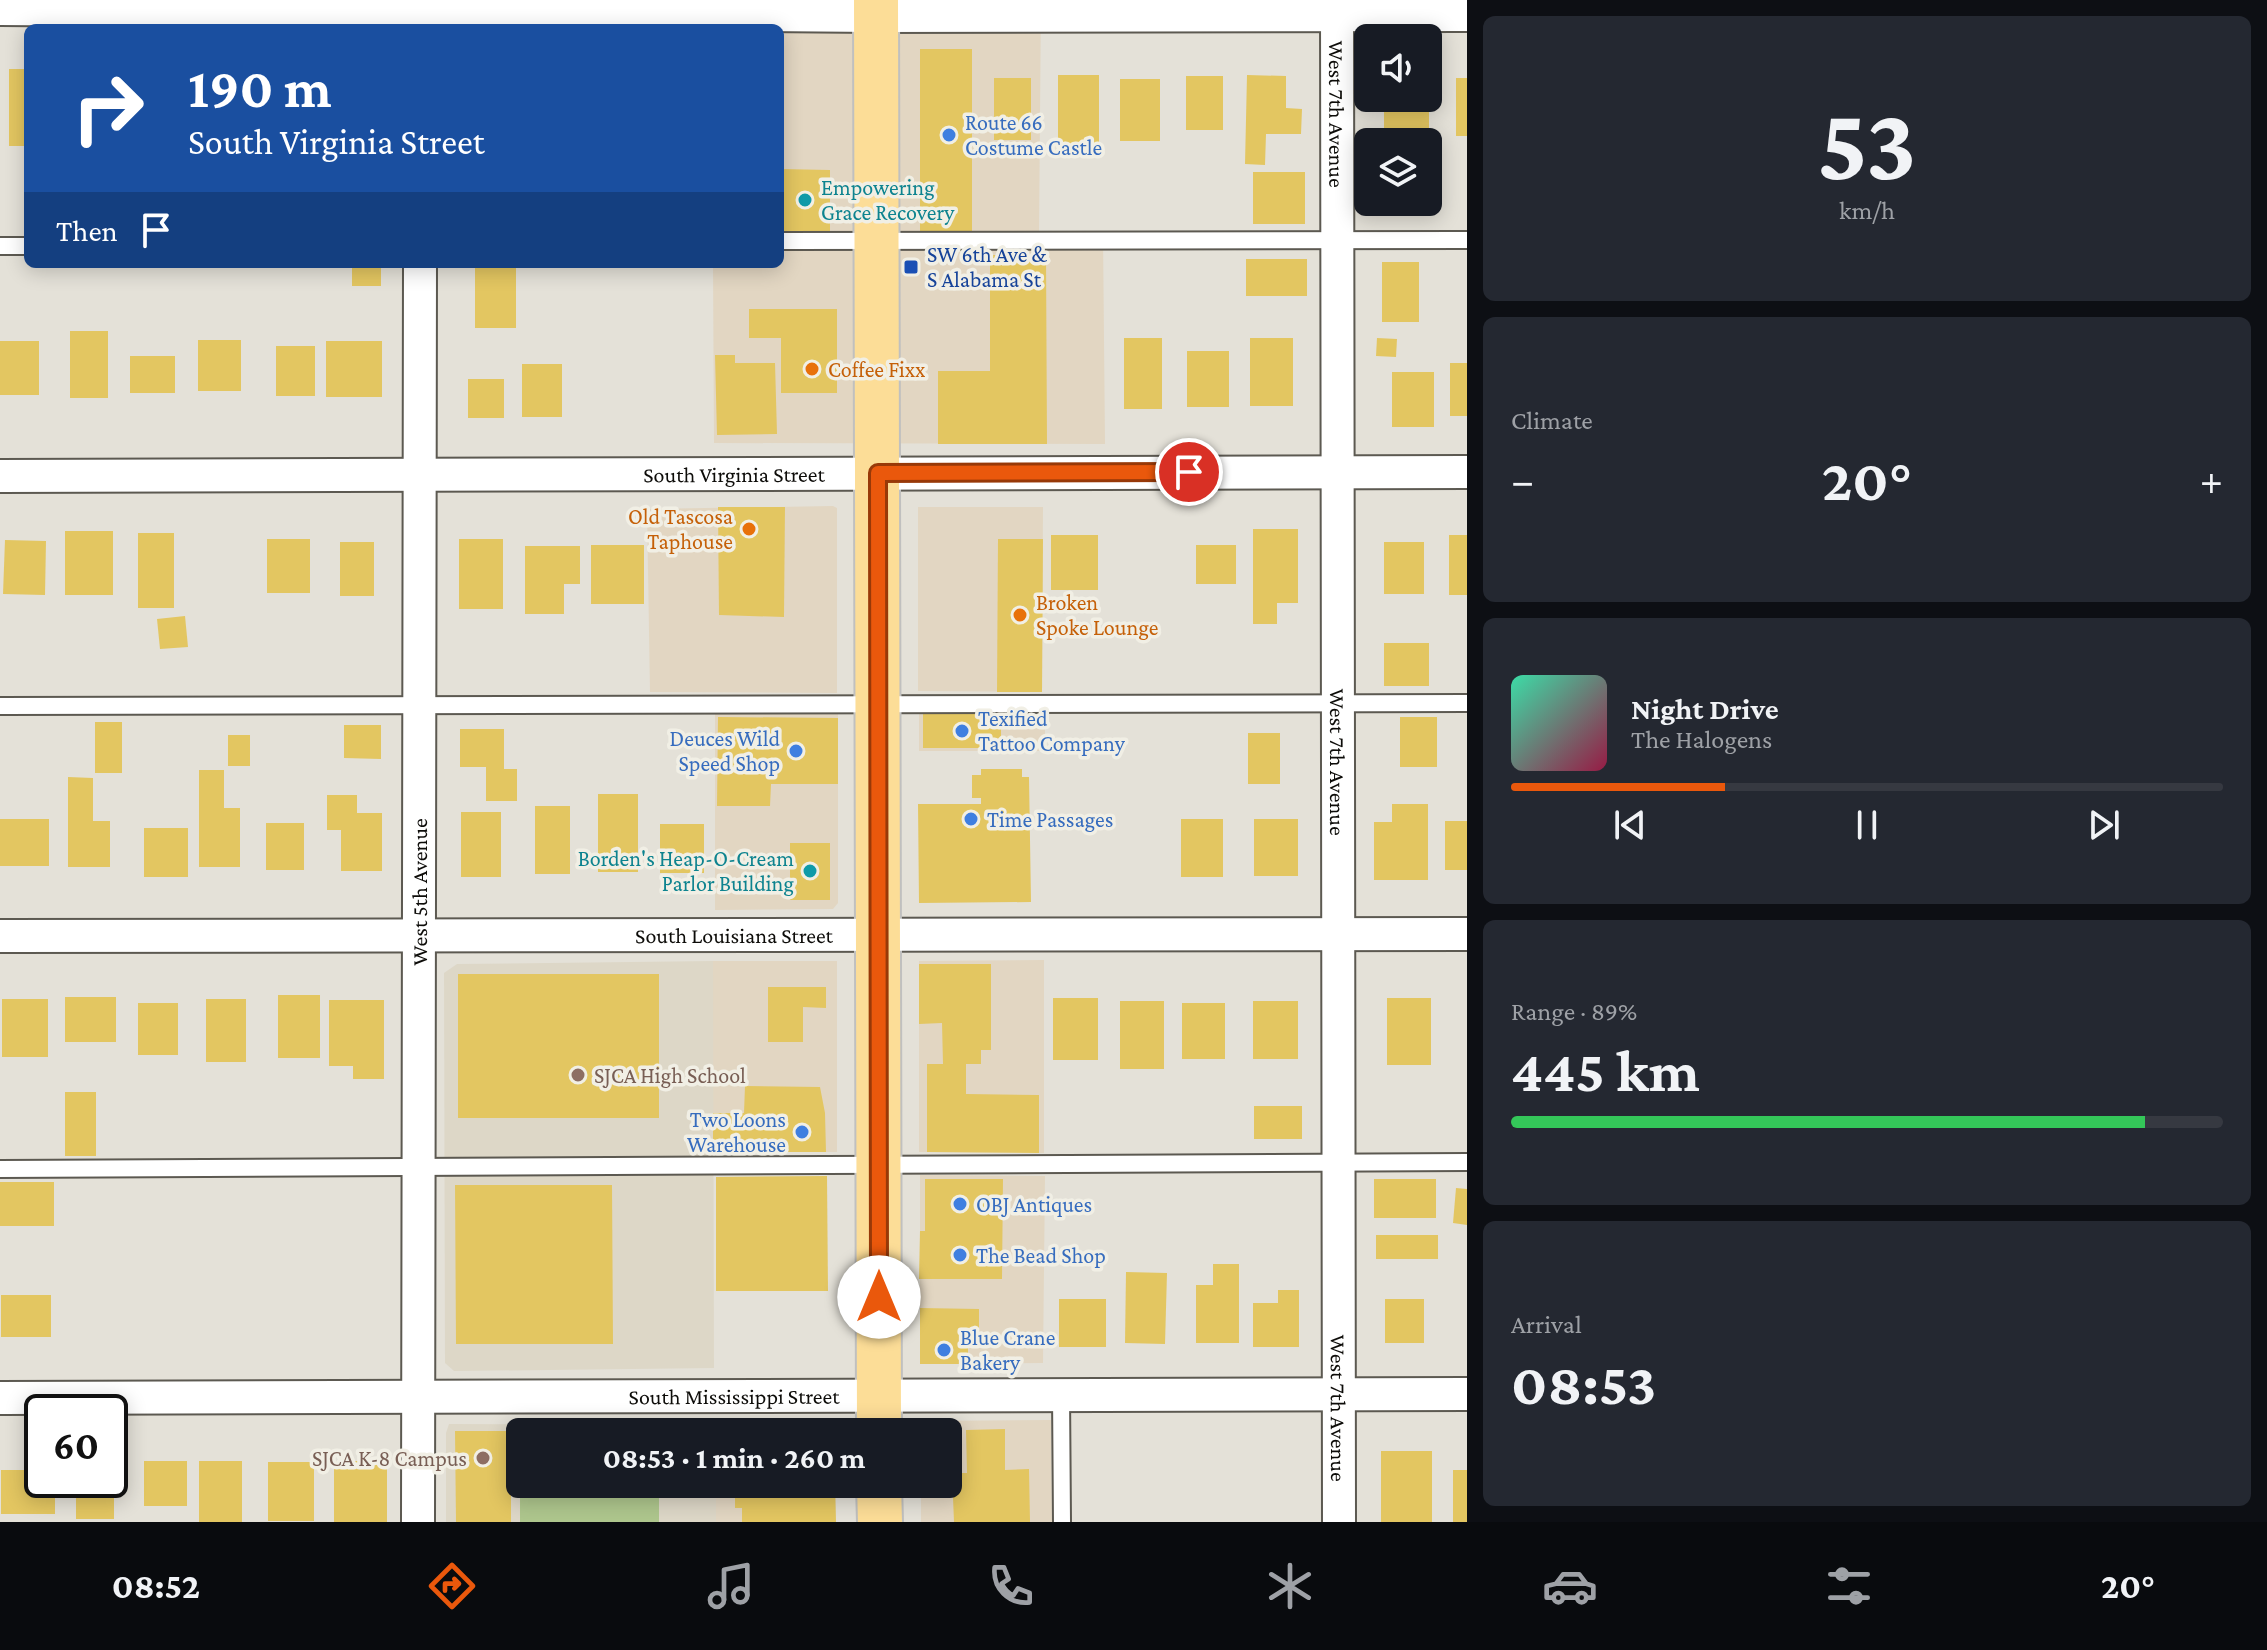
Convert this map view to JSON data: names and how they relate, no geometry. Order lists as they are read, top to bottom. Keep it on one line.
{"streets":{"street":["West 7th Avenue","South Virginia Street","West 5th Avenue","South Louisiana Street","South Mississippi Street"]},"crossings":[["West 7th Avenue","South Virginia Street"],["West 7th Avenue","South Louisiana Street"],["West 7th Avenue","South Mississippi Street"],["South Virginia Street","West 5th Avenue"],["West 5th Avenue","South Louisiana Street"],["West 5th Avenue","South Mississippi Street"]],"places":{"other":["Route 66 Costume Castle","Empowering Grace Recovery","Coffee Fixx","Old Tascosa Taphouse","Broken Spoke Lounge","Texified Tattoo Company","Deuces Wild Speed Shop","Time Passages","Borden's Heap-O-Cream Parlor Building","SJCA High School","Two Loons Warehouse","OBJ Antiques","The Bead Shop","Blue Crane Bakery","SJCA K-8 Campus"],"transit":["SW 6th Ave & S Alabama St"]},"page":{"tile":[["53","km/h"],"Climate",["Range · 89%","445 km"],["Arrival","08:53"]],"turn":["190 m","South Virginia Street"],"then":"Then","heat":["−","20°","+"],"song":["Night Drive","The Halogens"],"limit":"60","trip":"08:53 · 1 min · 260 m","tabs":["08:52","20°"]}}
